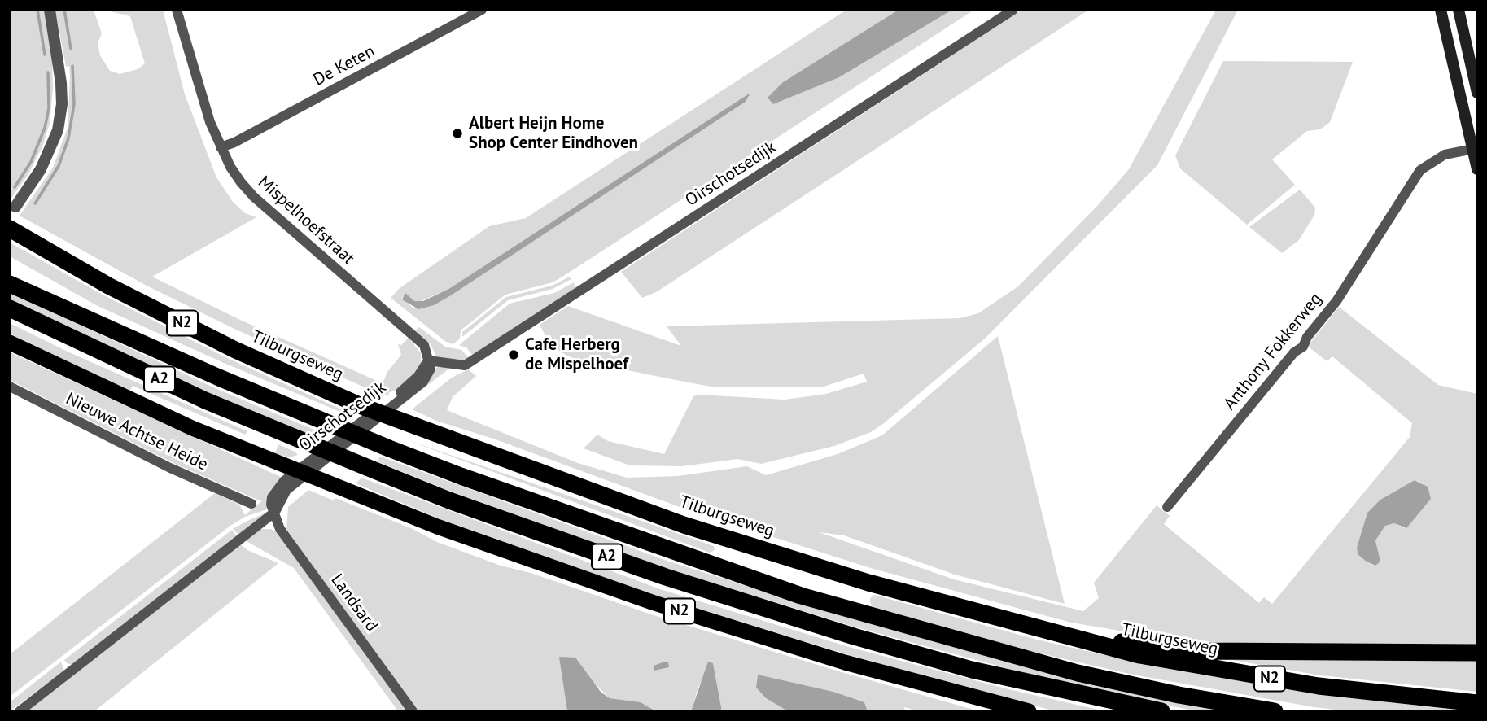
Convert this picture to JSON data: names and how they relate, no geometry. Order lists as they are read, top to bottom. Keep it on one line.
{"streets":{"highway":["N2","Tilburgseweg","A2"],"street":["De Keten","Oirschotsedijk","Mispelhoefstraat","Anthony Fokkerweg","Nieuwe Achtse Heide","Landsard"]},"crossings":[["De Keten","Mispelhoefstraat"],["Oirschotsedijk","Mispelhoefstraat"],["Oirschotsedijk","Landsard"],["N2","Tilburgseweg"]],"places":["Albert Heijn Home Shop Center Eindhoven","Cafe Herberg de Mispelhoef"]}
